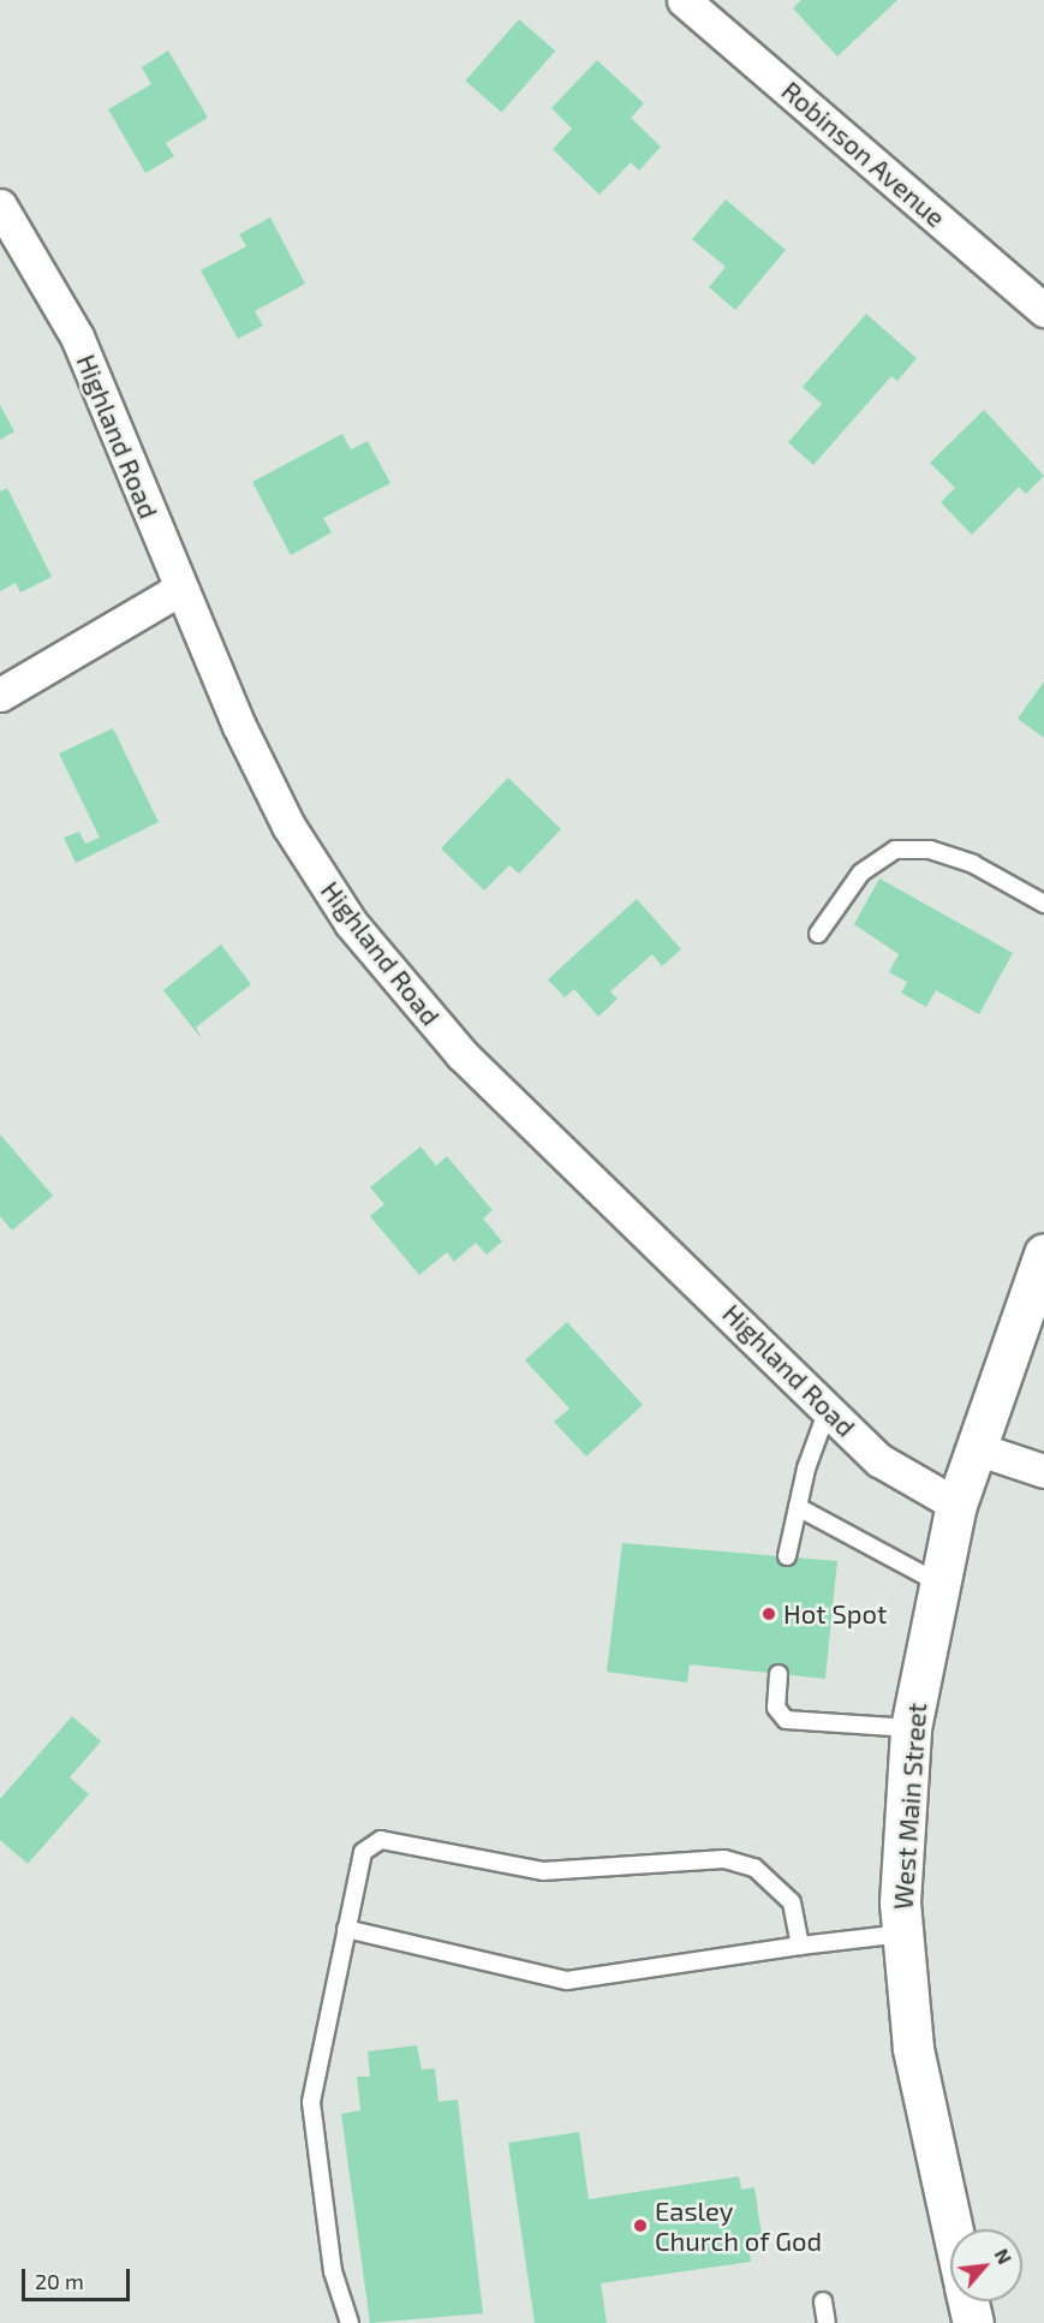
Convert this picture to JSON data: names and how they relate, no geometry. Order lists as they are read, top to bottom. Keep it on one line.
{"streets":{"main road":["West Main Street"],"street":["Robinson Avenue","Highland Road"]},"crossings":[["Highland Road","West Main Street"]],"places":["Hot Spot","Easley Church of God"],"scale_bar":"20 m","north":"top right"}
